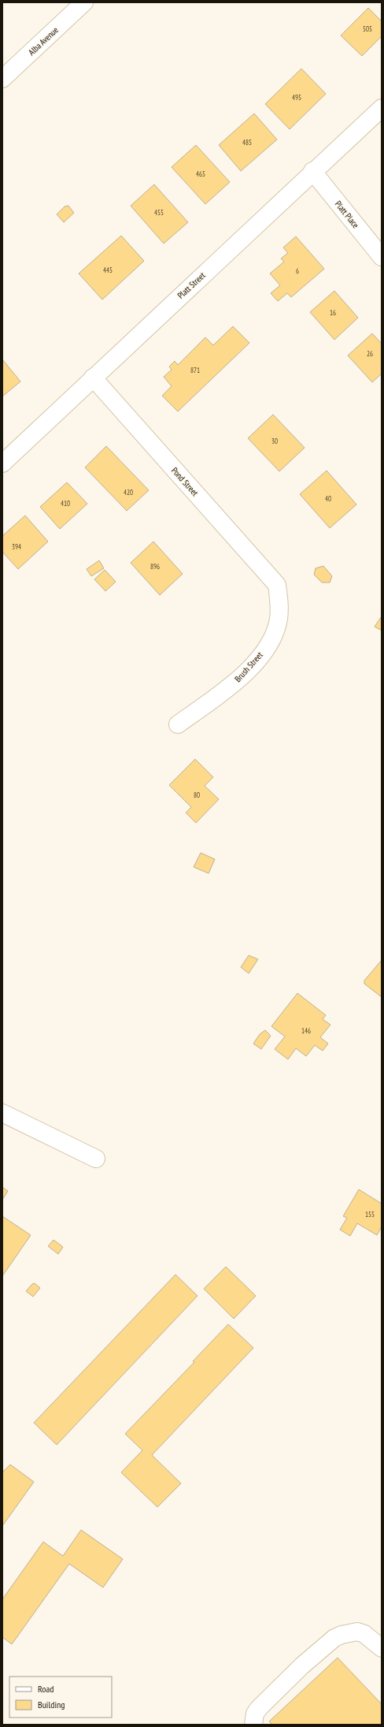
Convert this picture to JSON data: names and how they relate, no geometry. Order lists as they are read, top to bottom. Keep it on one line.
{"streets":{"street":["Alba Avenue","Platt Place","Platt Street","Pond Street","Brush Street"]},"crossings":[["Platt Place","Platt Street"],["Platt Street","Pond Street"],["Pond Street","Brush Street"]],"house_numbers":["505","495","485","465","455","445","6","16","26","871","30","420","40","410","394","896","80","146","155"],"legend":["Road","Building"]}
